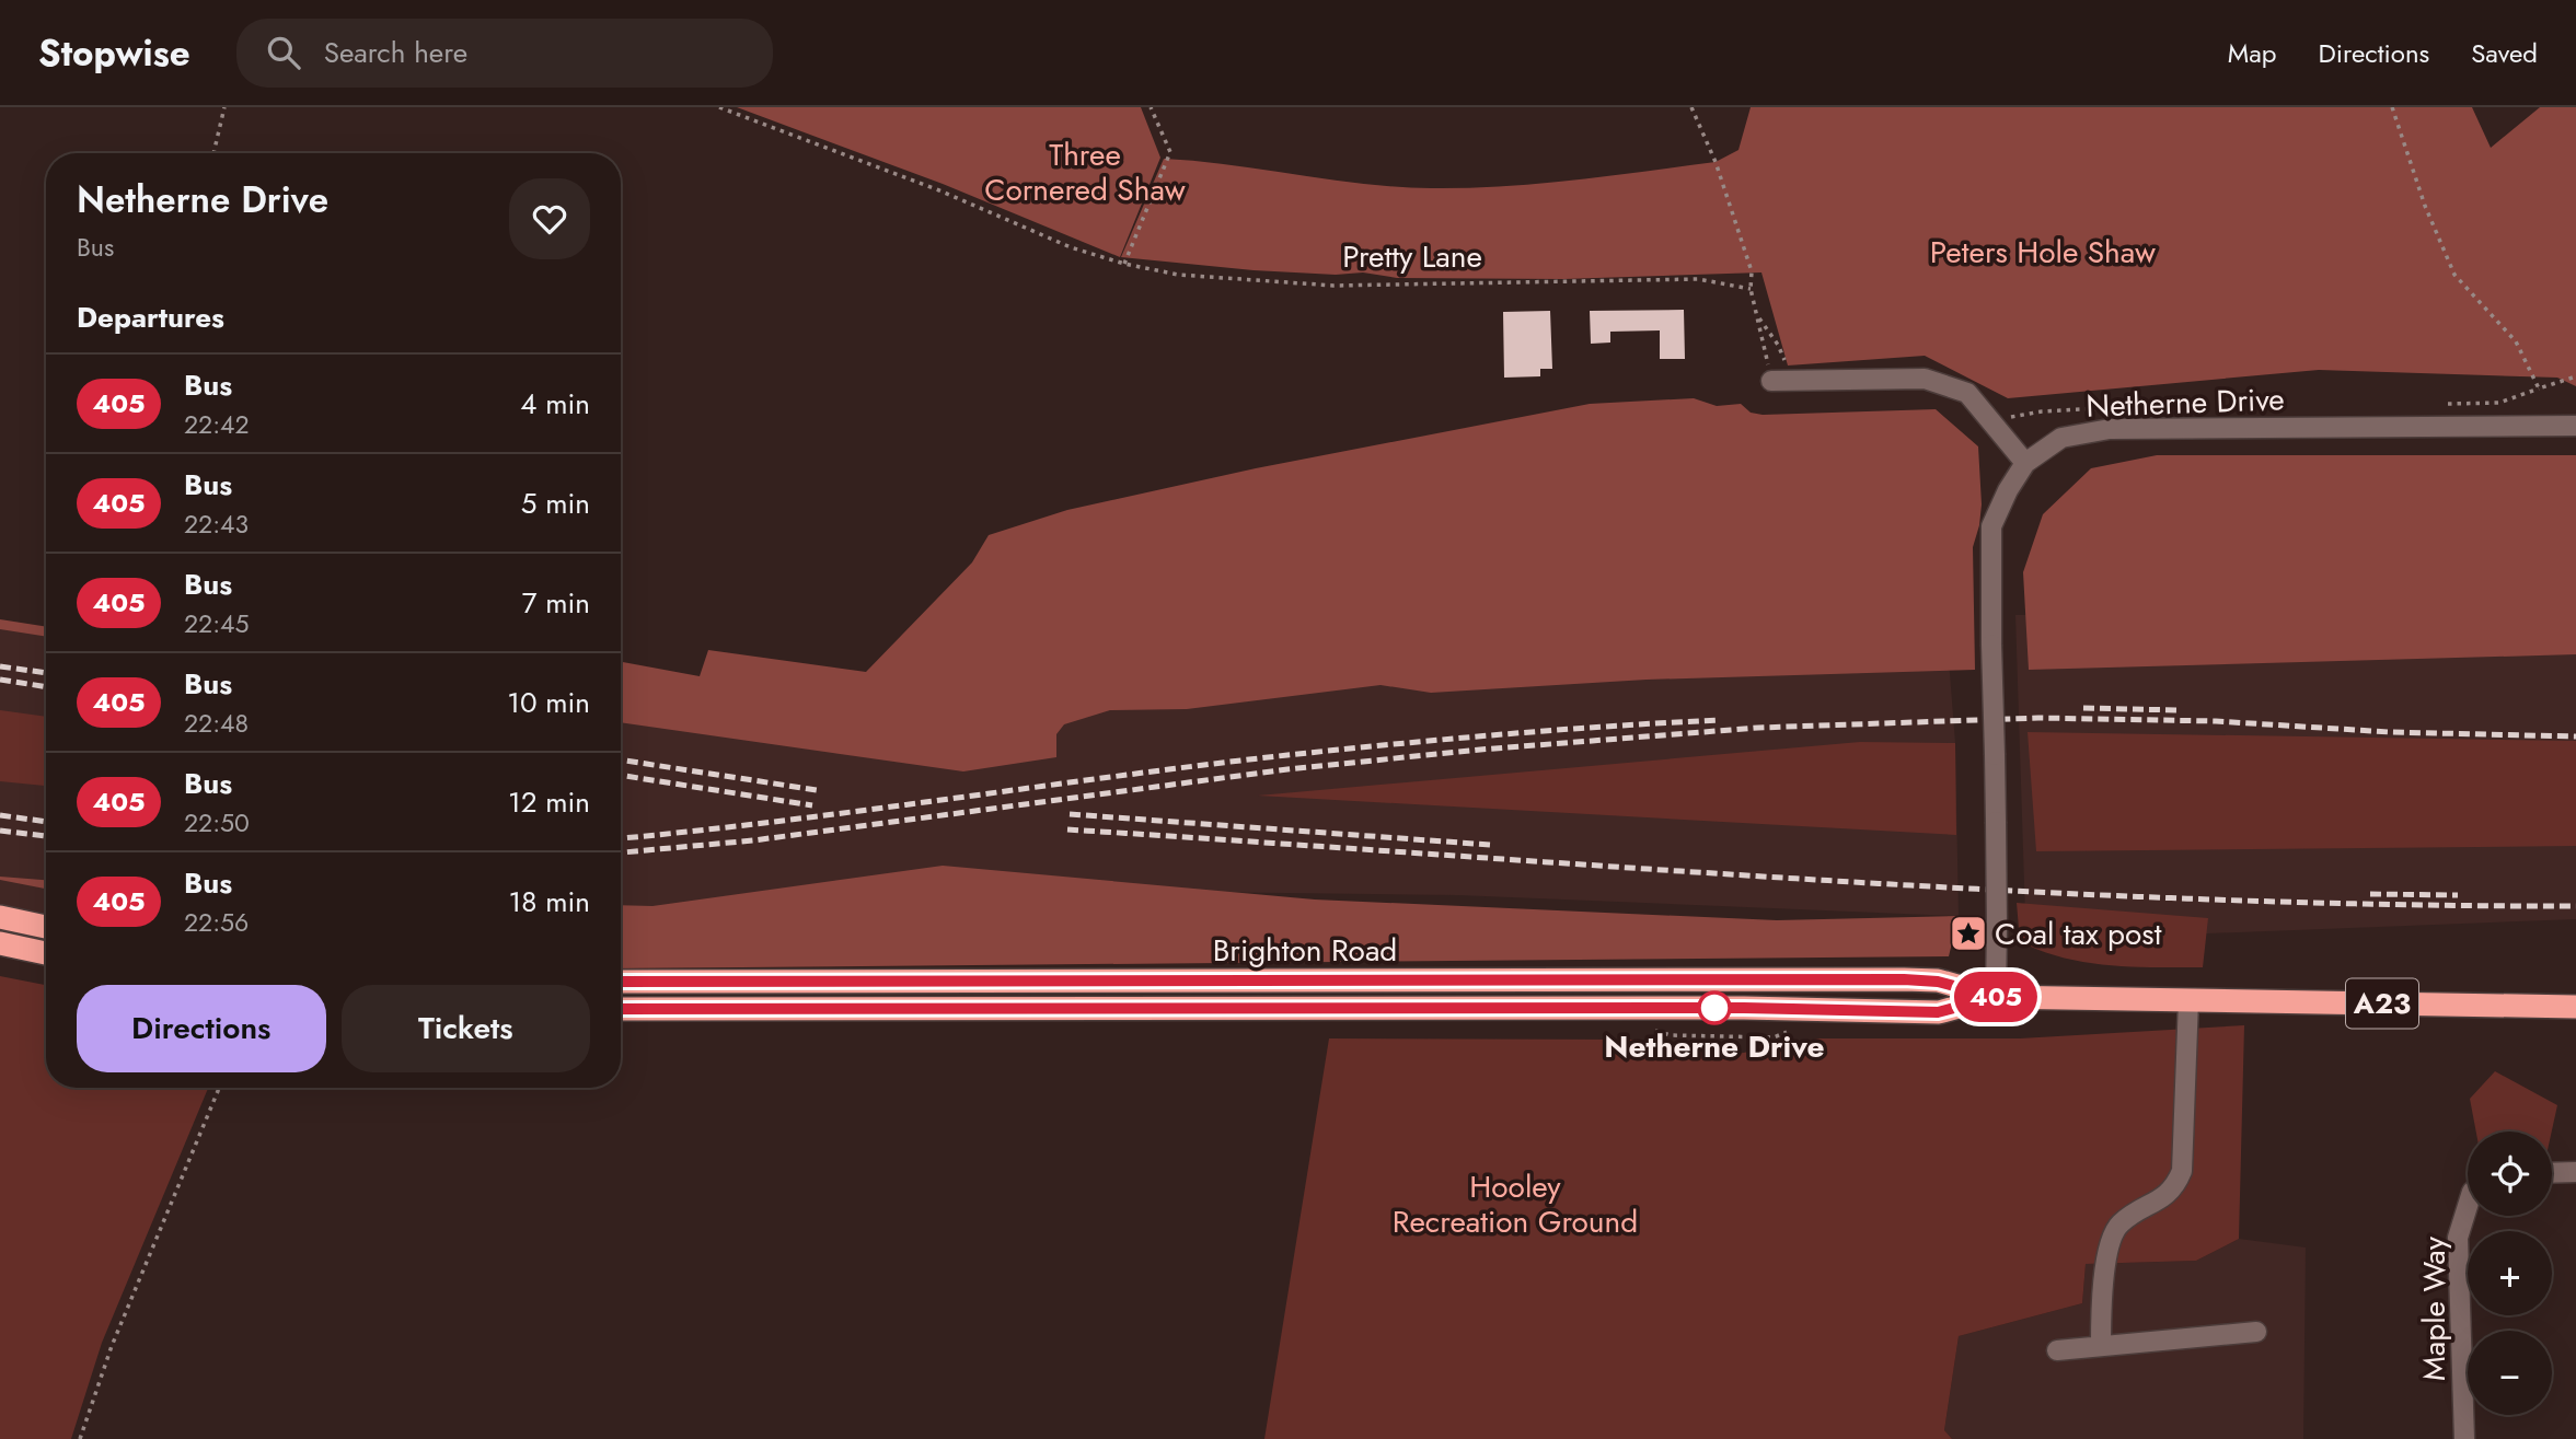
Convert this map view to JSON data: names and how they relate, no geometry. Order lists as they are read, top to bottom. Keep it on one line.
{"streets":{"highway":["Brighton Road","A23"],"street":["Netherne Drive","Maple Way"],"path":["Pretty Lane"]},"crossings":[["Netherne Drive","Brighton Road"]],"parks":["Three Cornered Shaw","Peters Hole Shaw","Hooley Recreation Ground"],"places":{"place":["Coal tax post"],"other":["Netherne Drive"]},"lines":["bus line 405"],"page":{"header":"Stopwise","search":"Search here","nav":["Map","Directions","Saved"],"on_map":"405","heading":[["Netherne Drive","Bus"],"Departures"],"list":[{"mark":"405","name":"Bus","note":"22:42","value":"4 min"},{"mark":"405","name":"Bus","note":"22:43","value":"5 min"},{"mark":"405","name":"Bus","note":"22:45","value":"7 min"},{"mark":"405","name":"Bus","note":"22:48","value":"10 min"},{"mark":"405","name":"Bus","note":"22:50","value":"12 min"},{"mark":"405","name":"Bus","note":"22:56","value":"18 min"}],"buttons":["Directions","Tickets"],"map_buttons":["+","−"]}}
